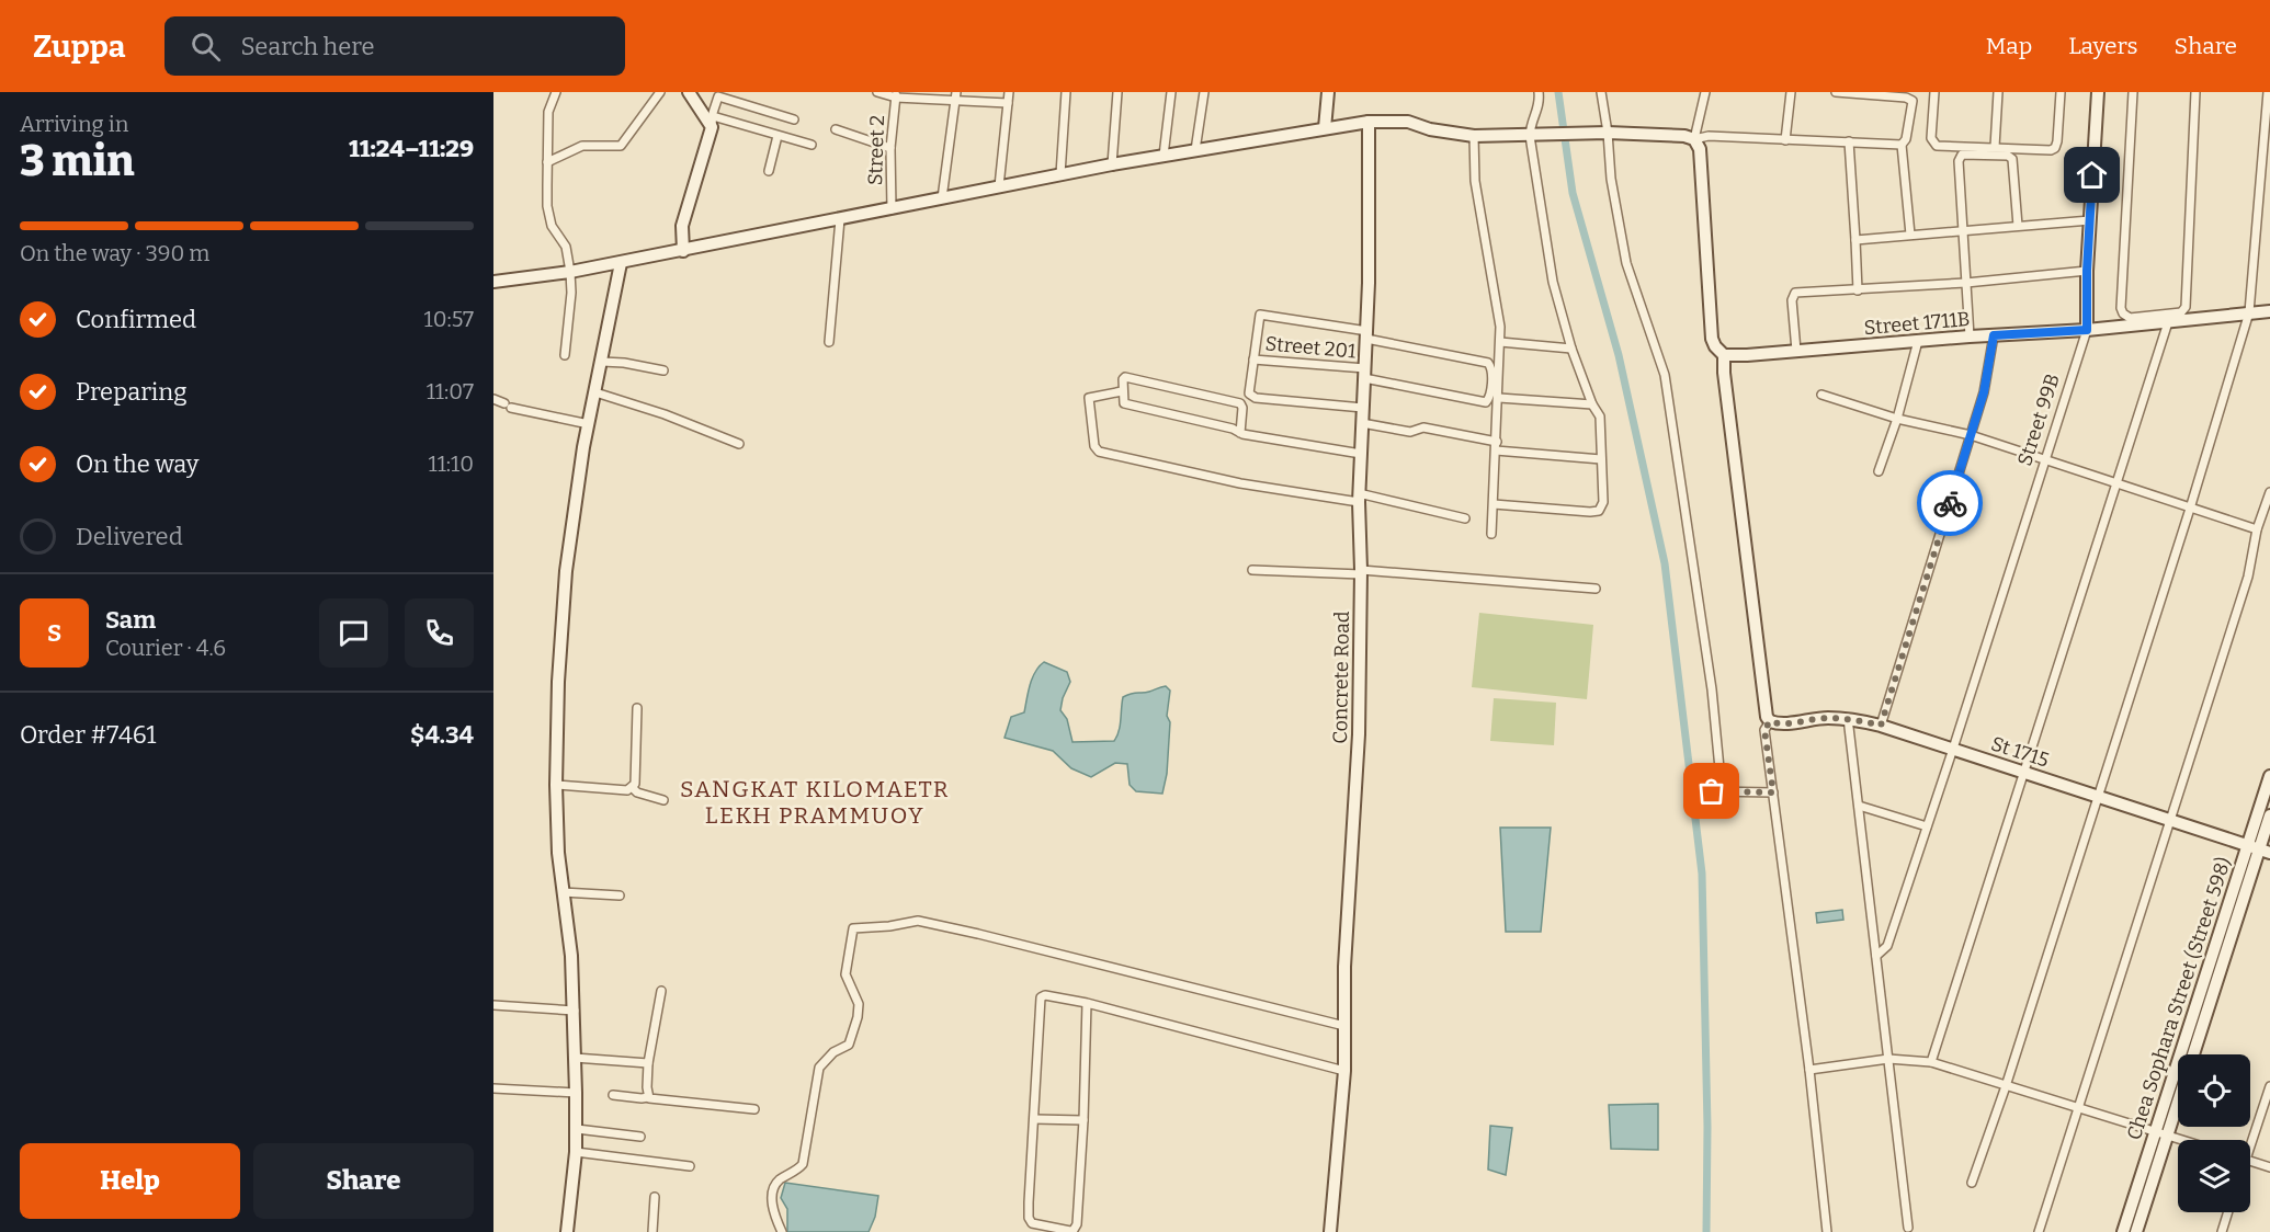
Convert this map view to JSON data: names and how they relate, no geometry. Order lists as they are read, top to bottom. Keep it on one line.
{"streets":{"street":["Street 2","Street 1711B","Street 201","Street 99B","Concrete Road","St 1715","Chea Sophara Street (Street 598)"]},"crossings":[["Street 1711B","Street 99B"],["Street 201","Concrete Road"],["Street 99B","St 1715"],["St 1715","Chea Sophara Street (Street 598)"]],"districts":["SANGKAT KILOMAETR LEKH PRAMMUOY"],"page":{"header":"Zuppa","search":"Search here","nav":["Map","Layers","Share"],"heading":["3 min","Arriving in","11:24–11:29"],"panel":["Sam","Courier · 4.6","Order #7461","$4.34"],"bar":"On the way · 390 m","list":[["Confirmed","10:57"],["Preparing","11:07"],["On the way","11:10"],"Delivered"],"round":"S","buttons":["Help","Share"]}}
